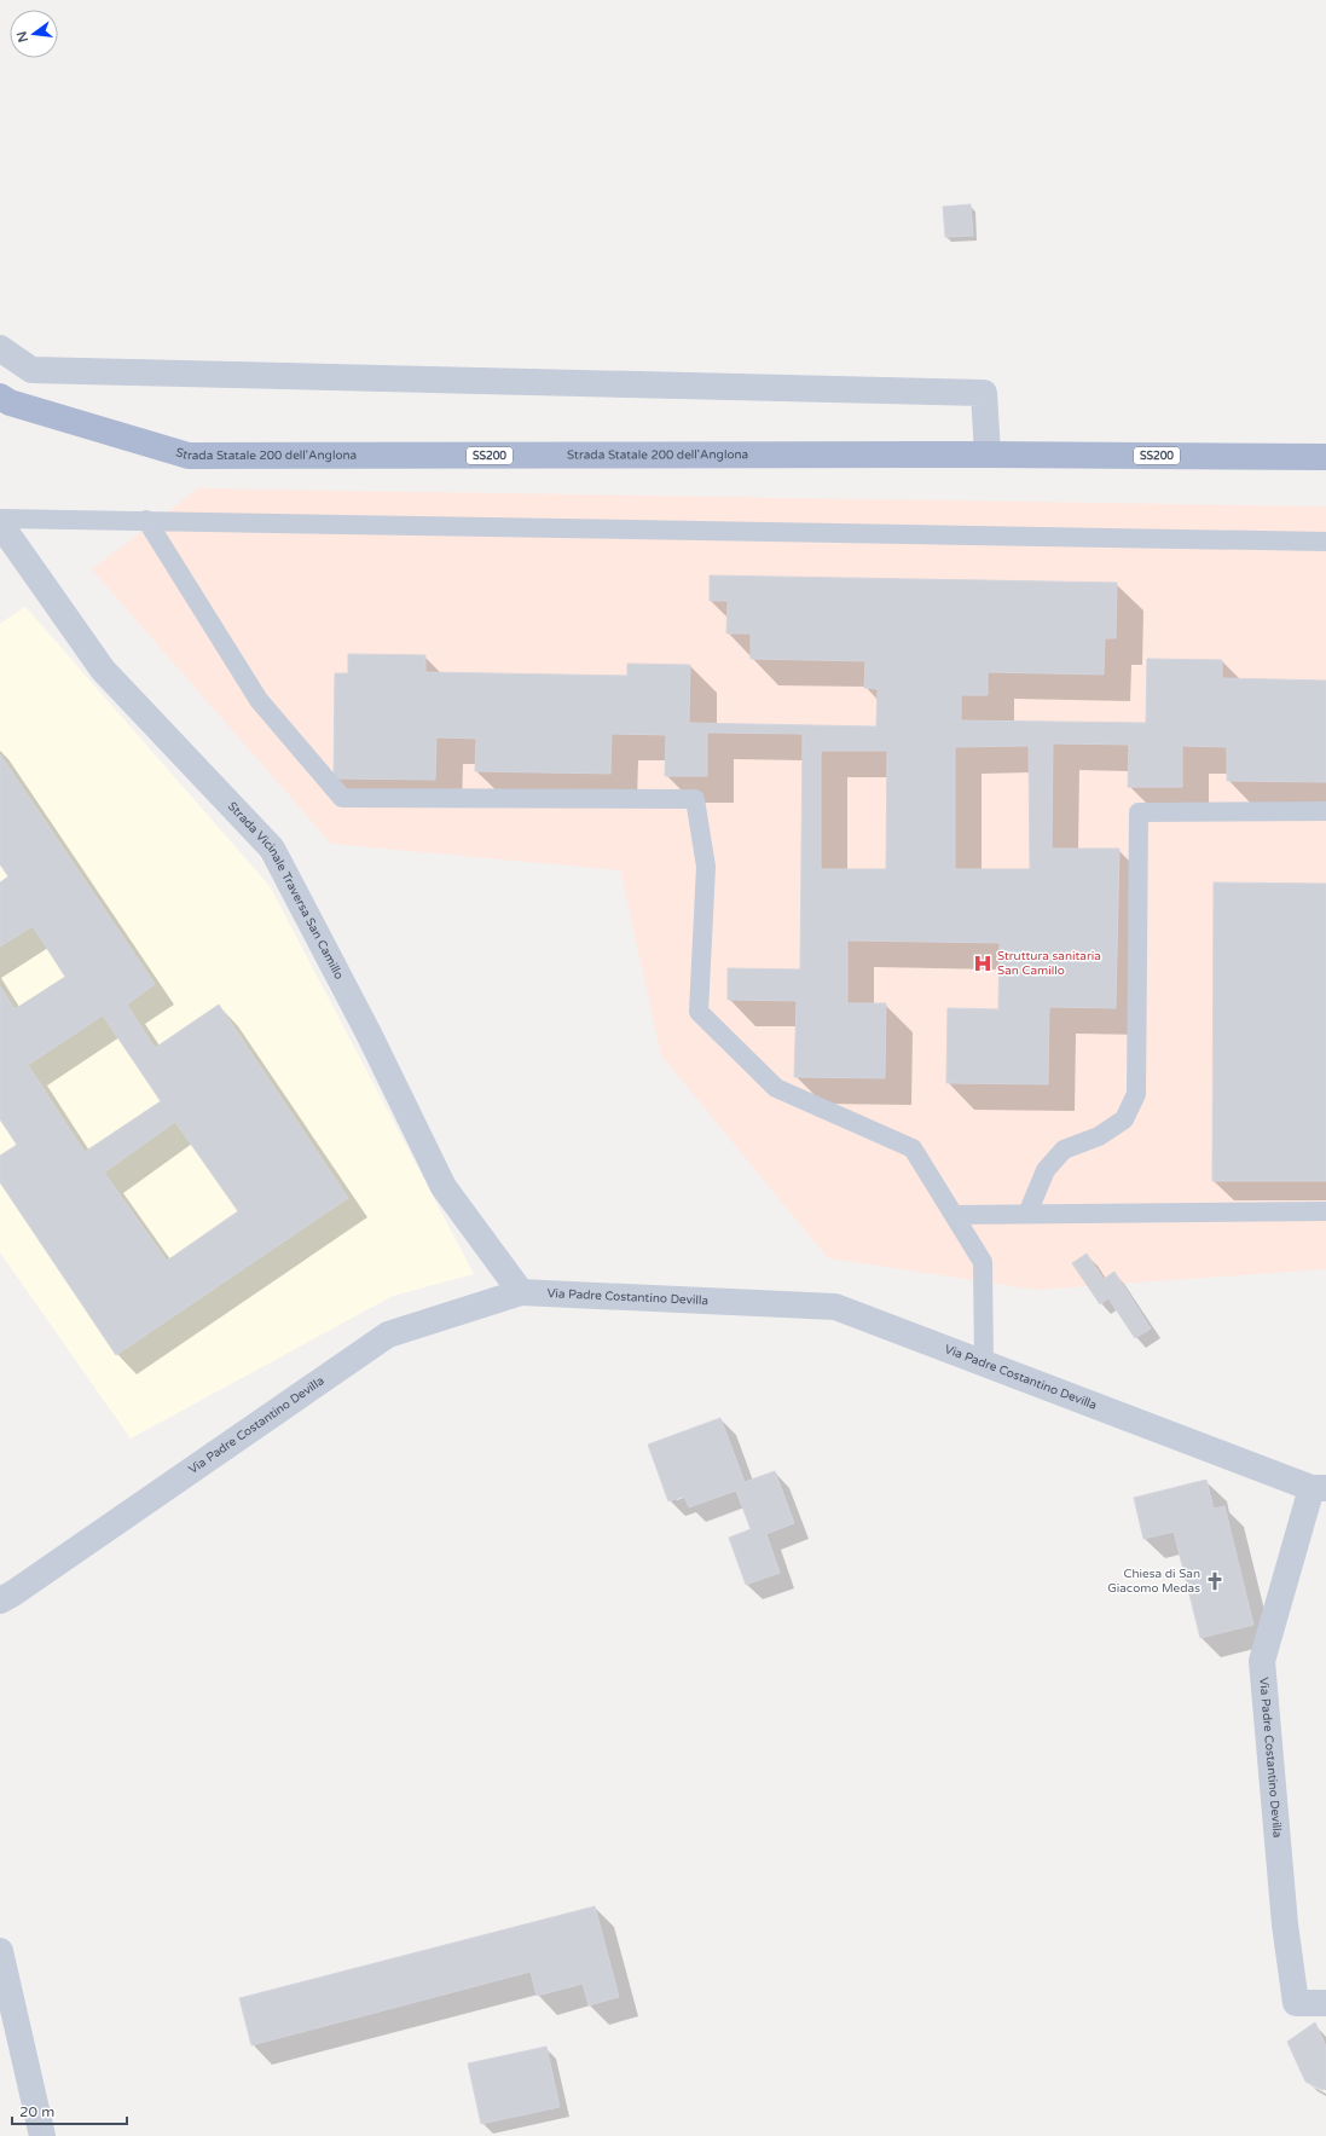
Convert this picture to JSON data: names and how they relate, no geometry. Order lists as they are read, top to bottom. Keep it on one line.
{"streets":{"main road":["Strada Statale 200 dell'Anglona","SS200"],"street":["Strada Vicinale Traversa San Camillo","Via Padre Costantino Devilla"]},"crossings":[["Strada Vicinale Traversa San Camillo","Via Padre Costantino Devilla"]],"places":{"hospital":["Struttura sanitaria San Camillo"],"church":["Chiesa di San Giacomo Medas"]},"scale_bar":"20 m","north":"left"}
